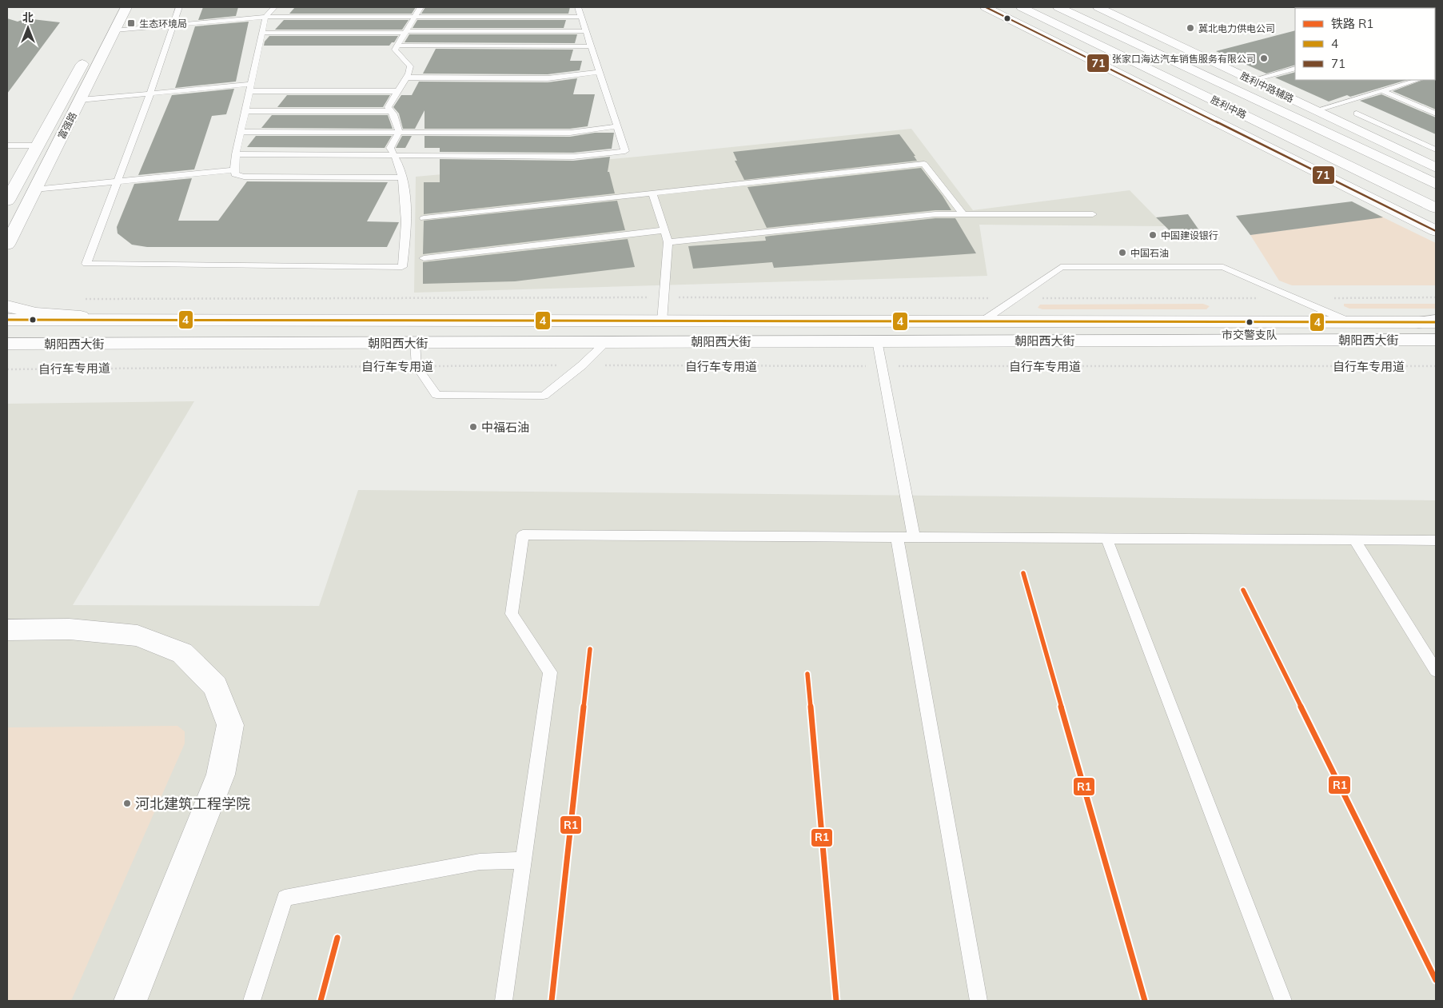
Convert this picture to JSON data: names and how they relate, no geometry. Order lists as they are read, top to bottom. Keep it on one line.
{"streets":{"main road":["胜利中路辅路","胜利中路","富强路","朝阳西大街"],"path":["自行车专用道"]},"places":{"transit":["生态环境局"],"other":["冀北电力供电公司","张家口海达汽车销售服务有限公司","中国建设银行","中国石油","市交警支队","中福石油","河北建筑工程学院"]},"lines":["transit line 71","transit line 4","rail line R1"],"legend":["铁路 R1","4","71"],"north":"top"}
